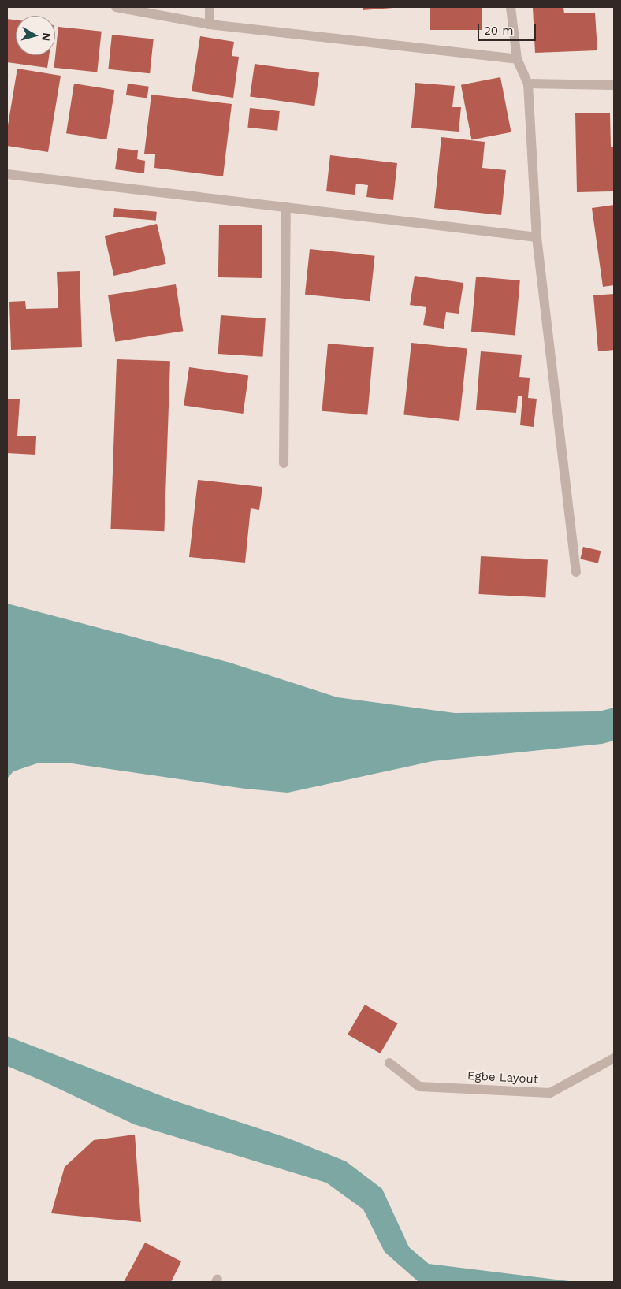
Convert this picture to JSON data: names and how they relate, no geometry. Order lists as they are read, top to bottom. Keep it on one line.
{"streets":{"street":["Egbe Layout"]},"scale_bar":"20 m","north":"right"}
